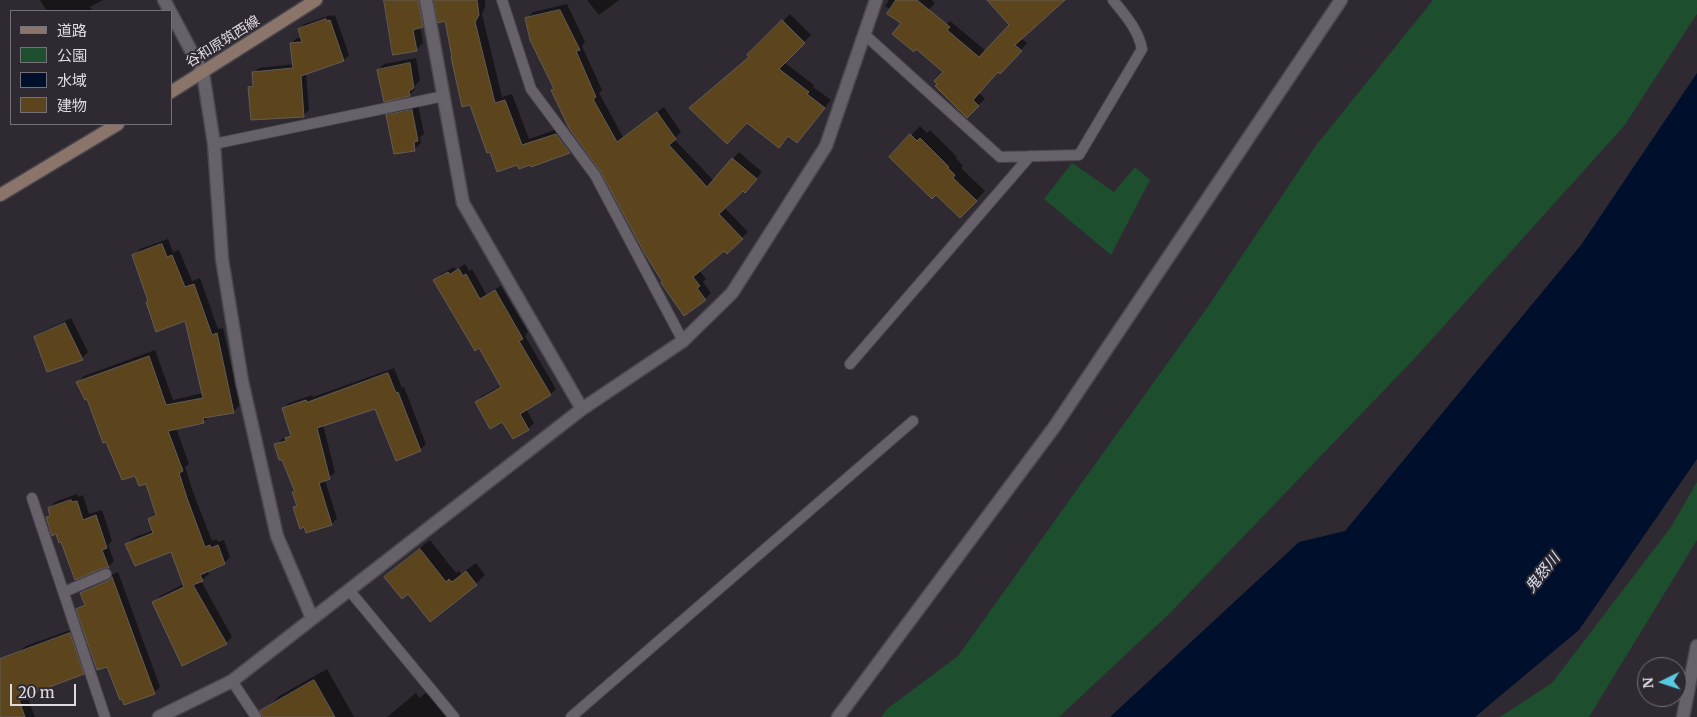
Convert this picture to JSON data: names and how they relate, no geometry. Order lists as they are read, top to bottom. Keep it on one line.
{"streets":{"main road":["谷和原筑西線"]},"water":["鬼怒川"],"legend":["道路","公園","水域","建物"],"scale_bar":"20 m","north":"left"}
